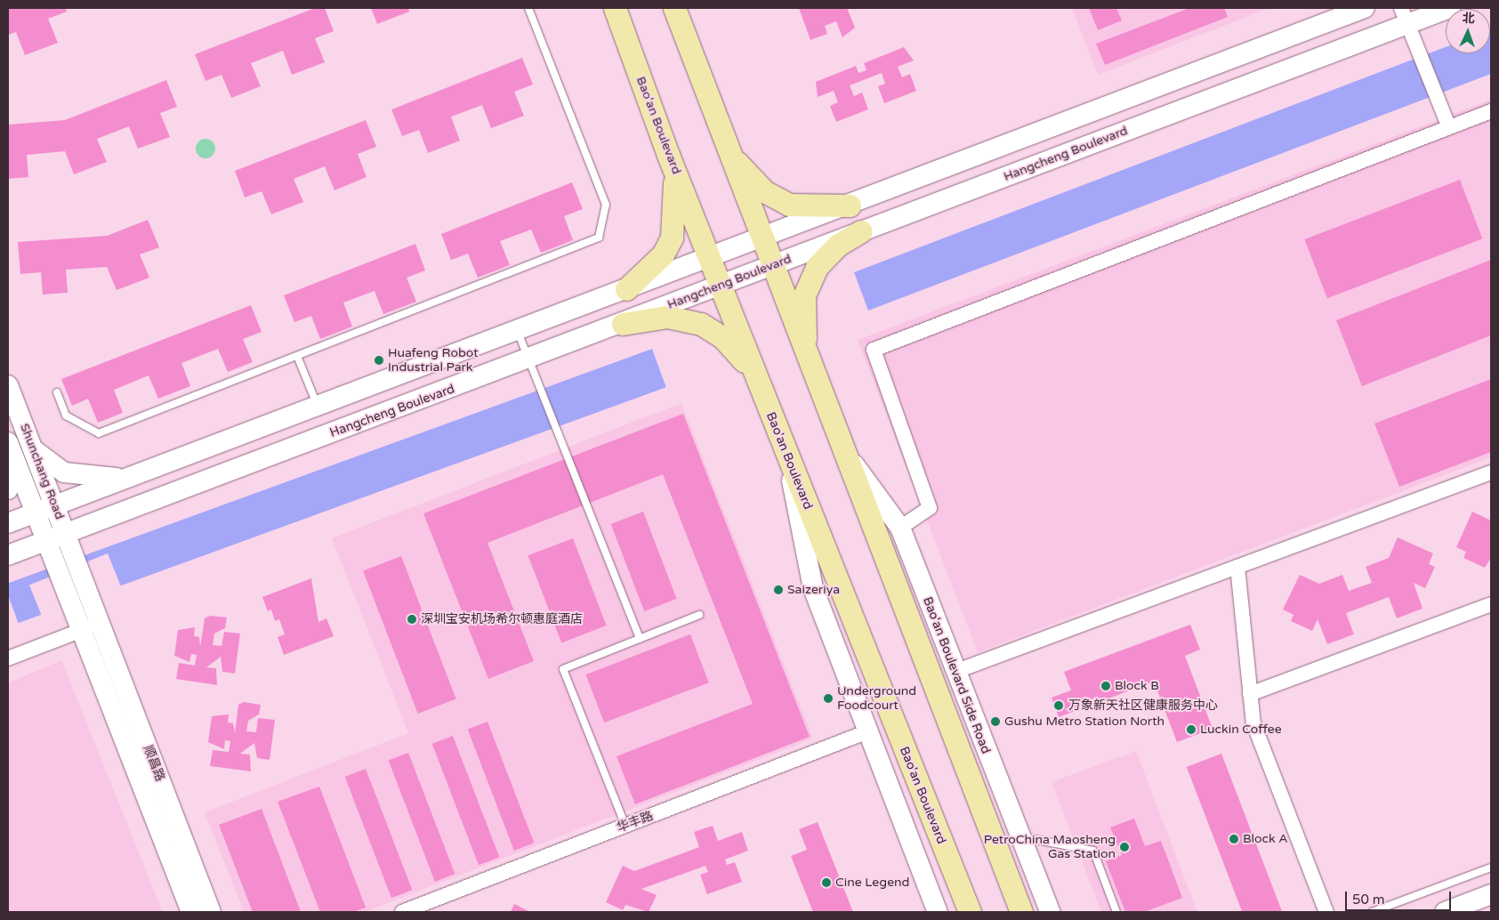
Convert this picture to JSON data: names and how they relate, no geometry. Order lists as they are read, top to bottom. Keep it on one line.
{"streets":{"main road":["Bao'an Boulevard","Hangcheng Boulevard","Shunchang Road","Bao'an Boulevard Side Road","顺昌路"],"street":["华丰路"]},"crossings":[["Bao'an Boulevard","Hangcheng Boulevard"],["Hangcheng Boulevard","Shunchang Road"],["Shunchang Road","顺昌路"]],"places":["Huafeng Robot Industrial Park","Saizeriya","深圳宝安机场希尔顿惠庭酒店","Block B","Underground Foodcourt","万象新天社区健康服务中心","Gushu Metro Station North","Luckin Coffee","Block A","PetroChina Maosheng Gas Station","Cine Legend"],"scale_bar":"50 m","north":"top"}
